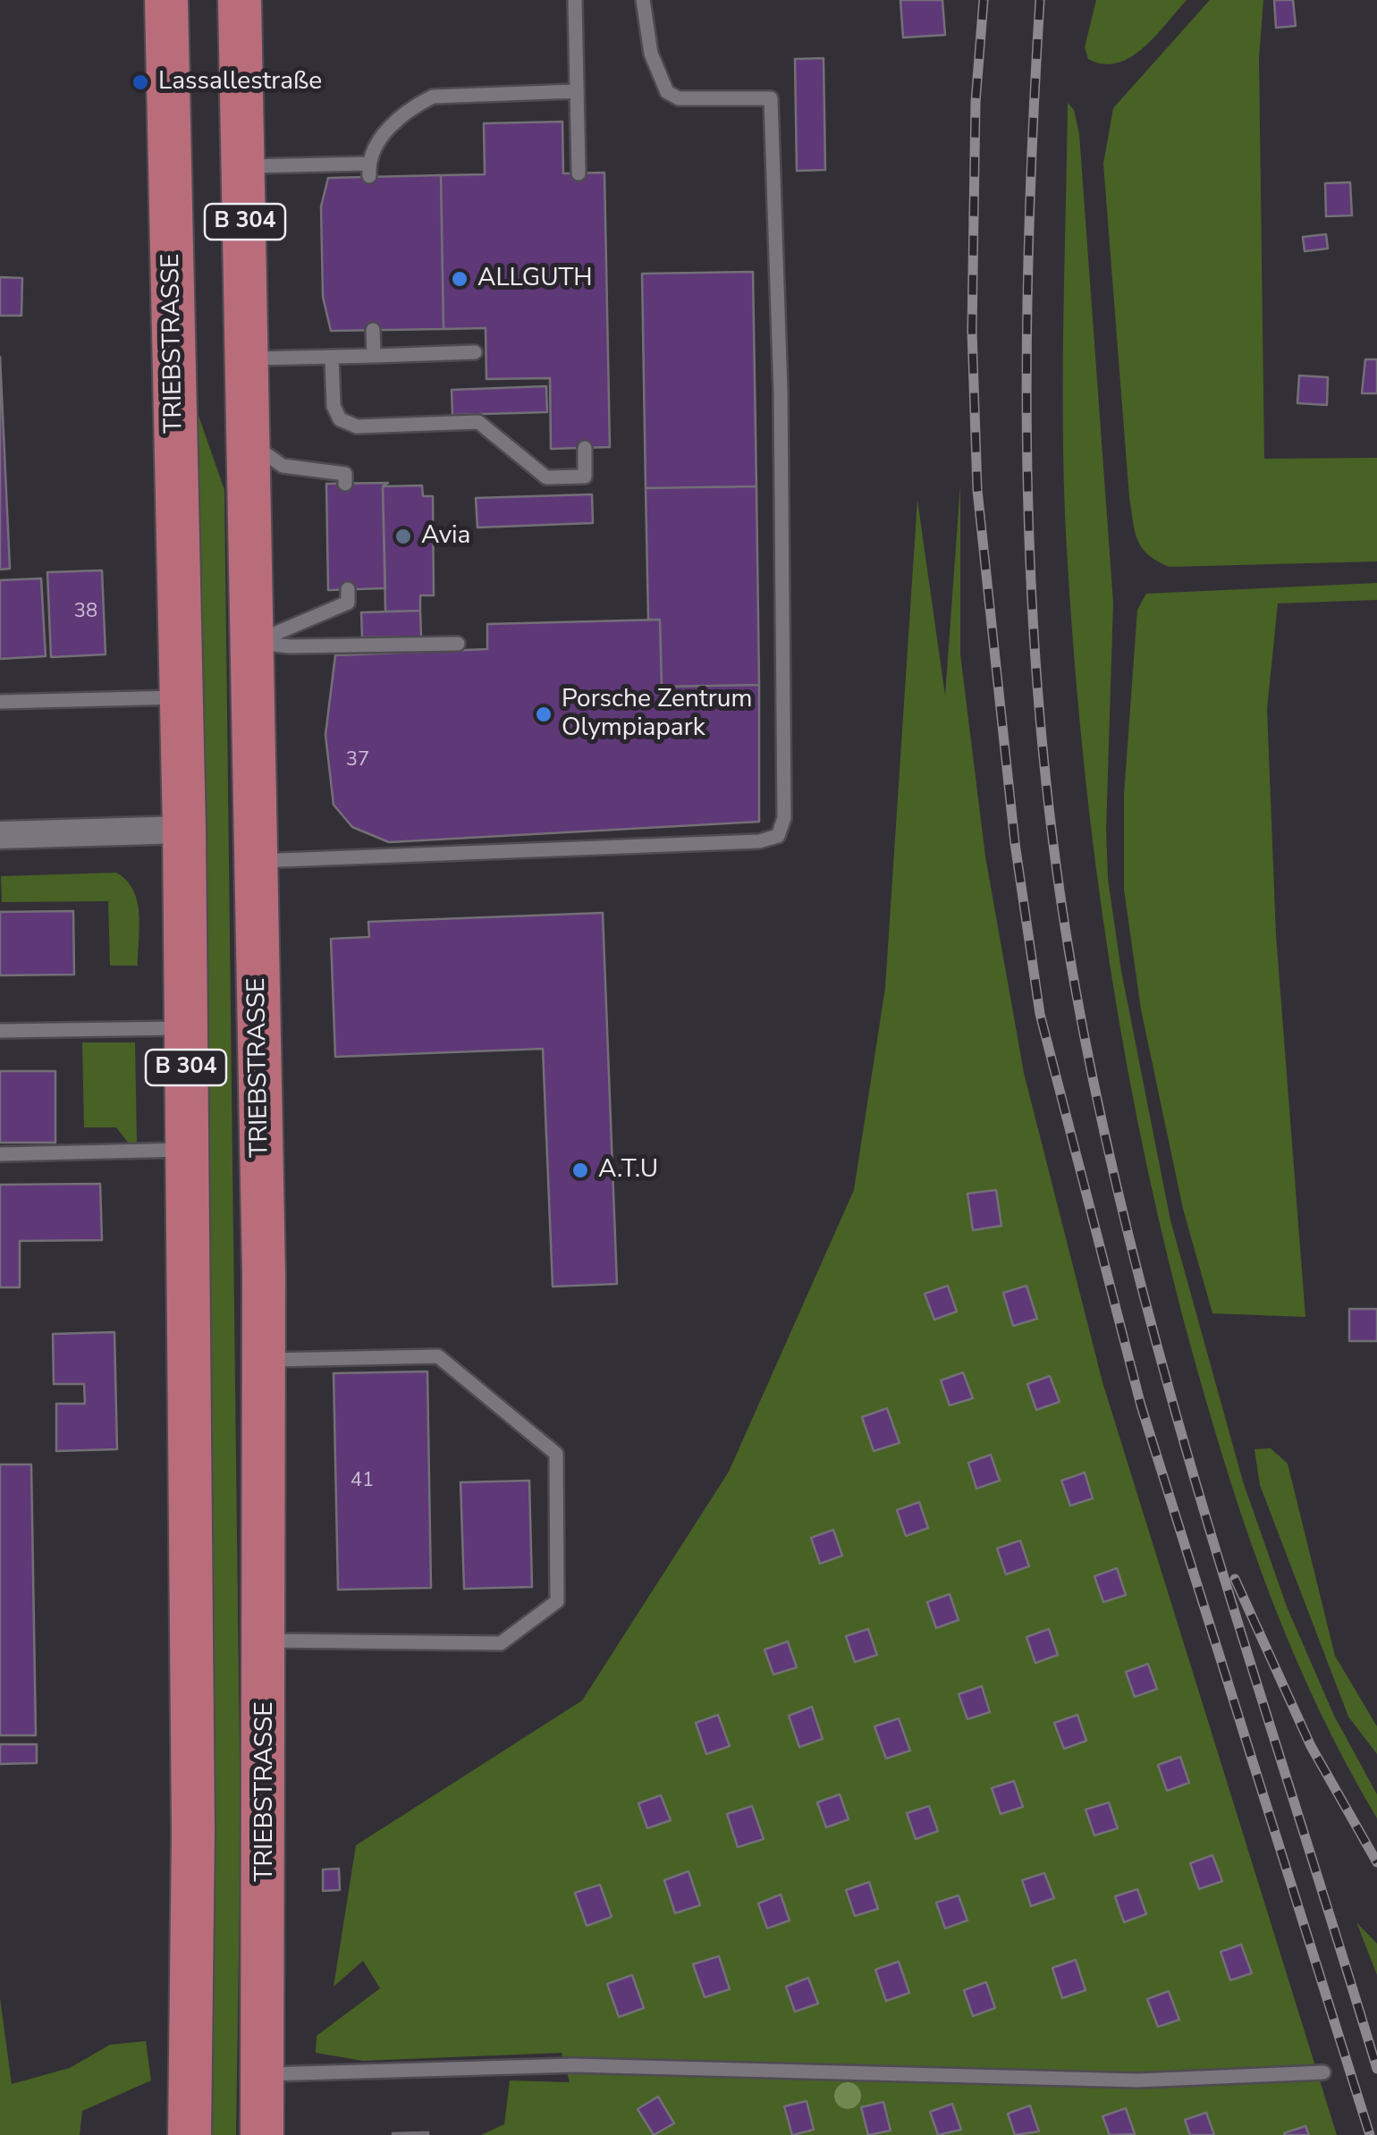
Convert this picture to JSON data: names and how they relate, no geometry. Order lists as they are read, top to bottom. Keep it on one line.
{"streets":{"main road":["B 304","TRIEBSTRASSE"]},"places":["Lassallestraße","ALLGUTH","Avia","Porsche Zentrum Olympiapark","A.T.U"],"house_numbers":["38","37","41"]}
